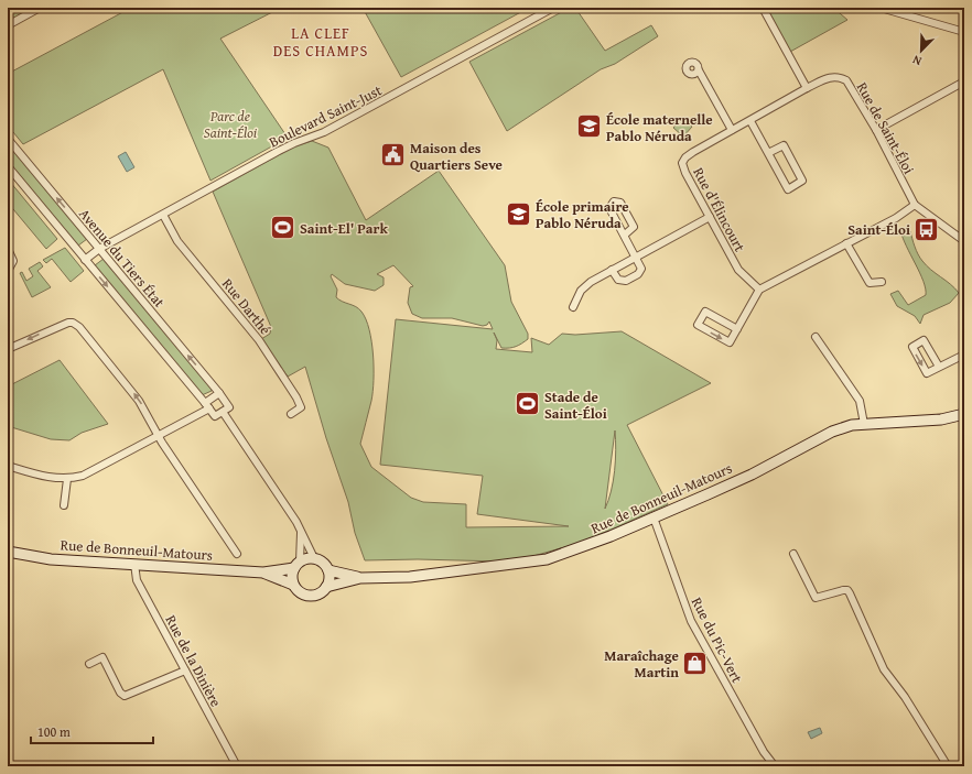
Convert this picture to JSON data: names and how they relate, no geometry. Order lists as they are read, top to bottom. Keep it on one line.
{"streets":{"main road":["Rue de Bonneuil-Matours"],"street":["Boulevard Saint-Just","Rue de Saint-Éloi","Rue d'Élincourt","Avenue du Tiers État","Rue Darthé","Rue du Pic-Vert","Rue de la Dinière"]},"crossings":[["Boulevard Saint-Just","Avenue du Tiers État"],["Boulevard Saint-Just","Rue Darthé"],["Rue de Saint-Éloi","Rue d'Élincourt"],["Rue de Bonneuil-Matours","Rue du Pic-Vert"],["Rue de Bonneuil-Matours","Rue de la Dinière"]],"districts":["LA CLEF DES CHAMPS"],"parks":["Parc de Saint-Éloi"],"places":{"school or university":["École maternelle Pablo Néruda","École primaire Pablo Néruda"],"public building":["Maison des Quartiers Seve"],"sports":["Saint-El' Park","Stade de Saint-Éloi"],"bus stop":["Saint-Éloi"],"shop":["Maraîchage Martin"]},"scale_bar":"100 m","north":"bottom left"}
